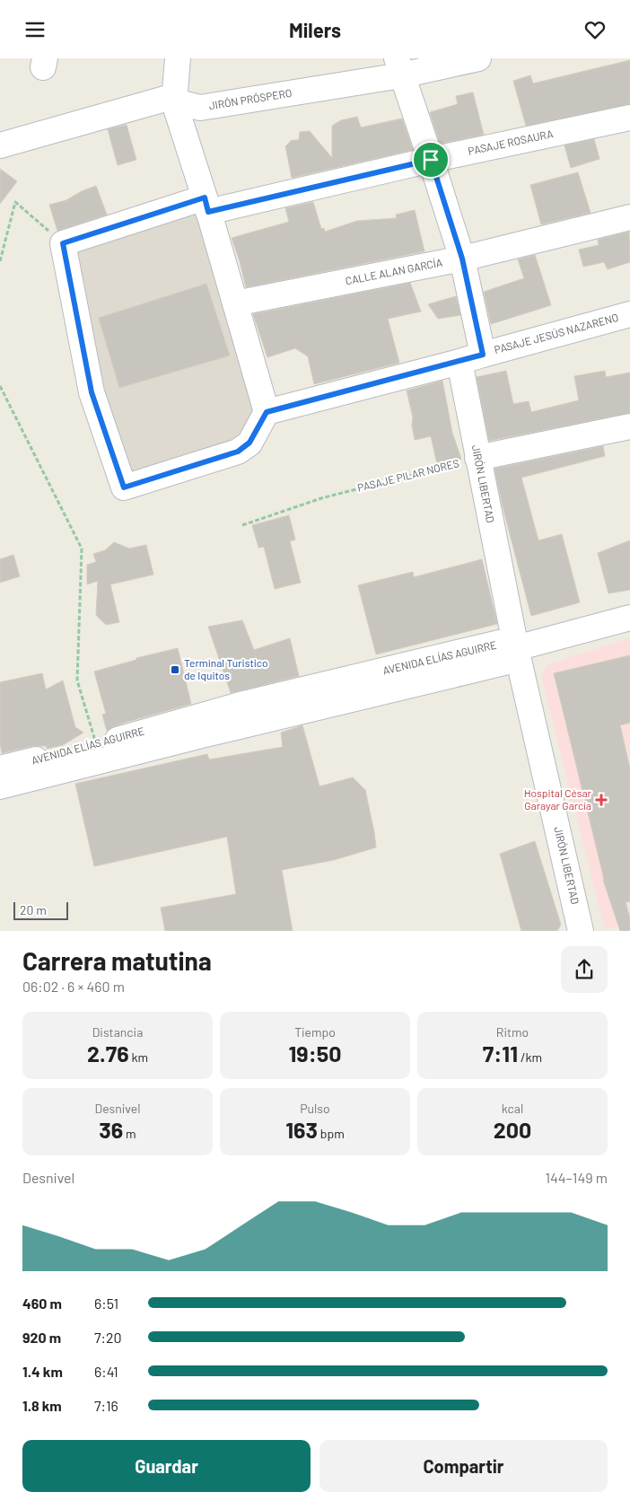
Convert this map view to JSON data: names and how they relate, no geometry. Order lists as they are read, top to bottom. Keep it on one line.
{"streets":{"street":["JIRÓN PRÓSPERO","PASAJE ROSAURA","CALLE ALAN GARCÍA","PASAJE JESÚS NAZARENO","JIRÓN LIBERTAD","AVENIDA ELÍAS AGUIRRE"],"path":["PASAJE PILAR NORES"]},"crossings":[["PASAJE PILAR NORES","JIRÓN LIBERTAD"],["JIRÓN LIBERTAD","AVENIDA ELÍAS AGUIRRE"]],"places":{"transit":["Terminal Turistico de Iquitos"],"health":["Hospital César Garayar García"]},"scale_bar":"20 m","page":{"header":"Milers","scale":"20 m","heading":["Carrera matutina","06:02 · 6 × 460 m"],"stats":[["Distancia","2.76 km"],["Tiempo","19:50"],["Ritmo","7:11 /km"],["Desnivel","36 m"],["Pulso","163 bpm"],["kcal","200"]],"chart":["Desnivel","144–149 m"],"list":[{"name":"460 m","note":"6:51"},{"name":"920 m","note":"7:20"},{"name":"1.4 km","note":"6:41"},{"name":"1.8 km","note":"7:16"}],"buttons":["Guardar","Compartir"]}}
